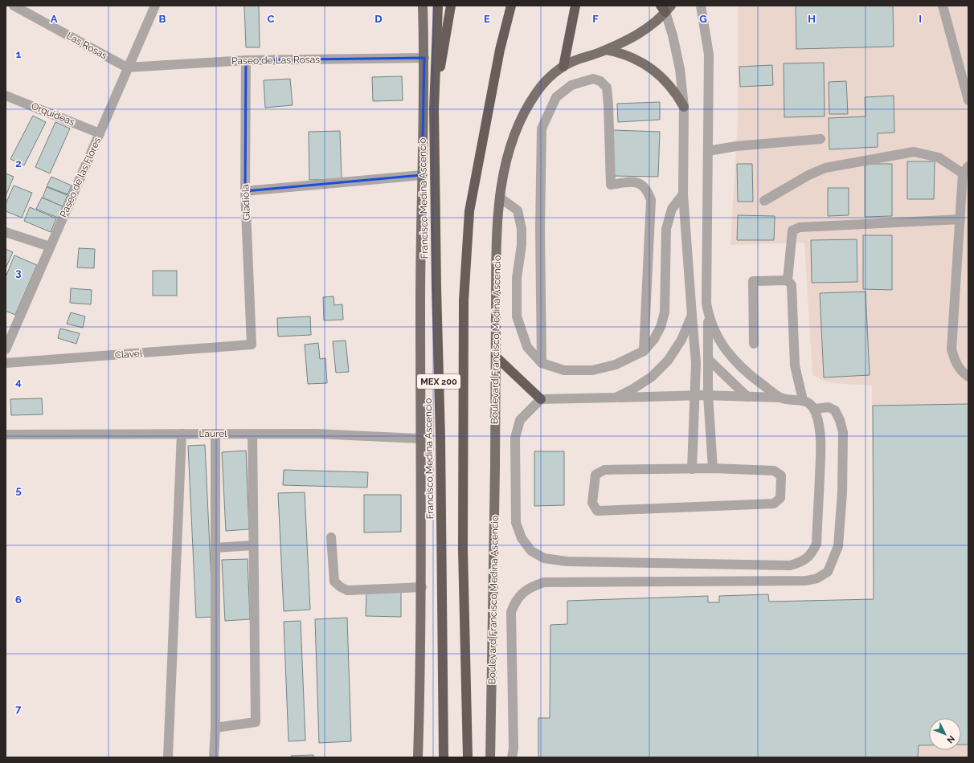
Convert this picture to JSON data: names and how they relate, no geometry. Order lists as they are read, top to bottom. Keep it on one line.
{"streets":{"highway":["Francisco Medina Ascencio","MEX 200"],"main road":["Boulevard Francisco Medina Ascencio"],"street":["Las Rosas","Paseo de Las Rosas","Orquídeas","Paseo de las Flores","Gladiola","Clavel","Laurel"]},"crossings":[["Las Rosas","Paseo de Las Rosas"],["Las Rosas","Paseo de las Flores"],["Paseo de Las Rosas","Paseo de las Flores"],["Paseo de Las Rosas","Francisco Medina Ascencio"],["Paseo de Las Rosas","Gladiola"],["Orquídeas","Paseo de las Flores"],["Francisco Medina Ascencio","Laurel"],["Gladiola","Clavel"]],"north":"bottom right","grid":{"columns":["A","B","C","D","E","F","G","H","I"],"rows":["1","2","3","4","5","6","7"]}}
